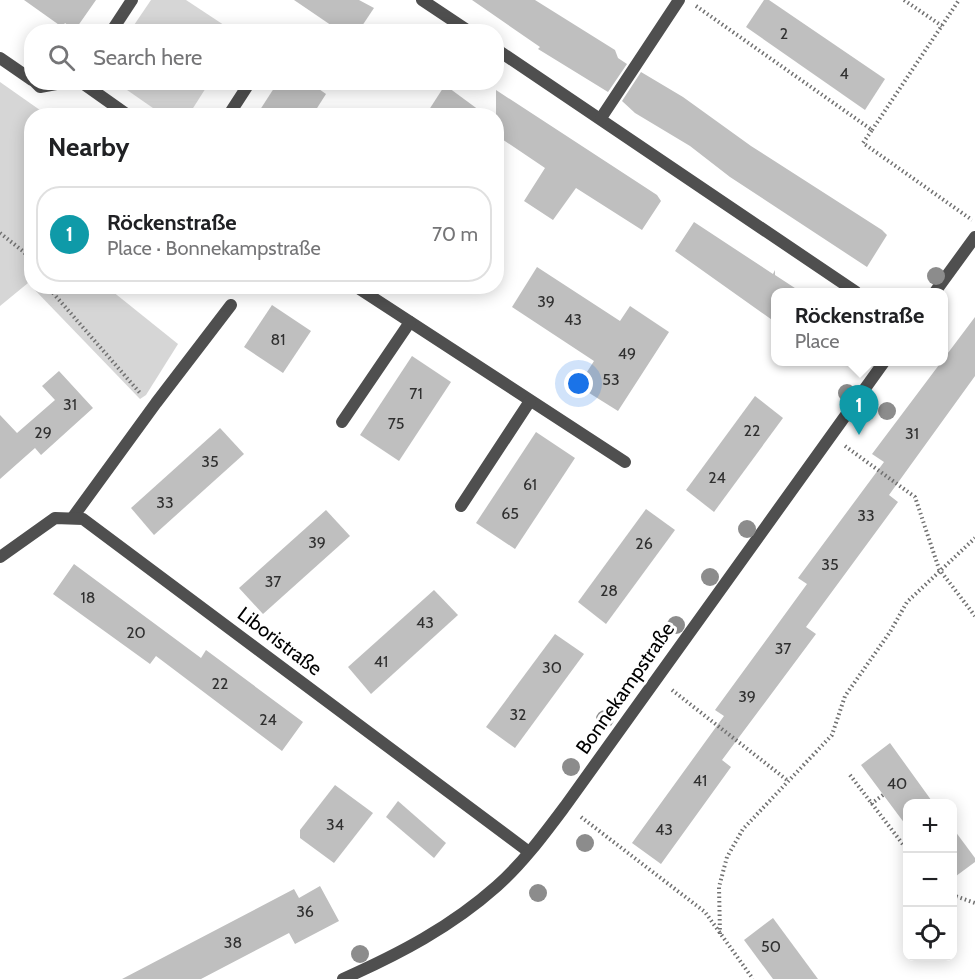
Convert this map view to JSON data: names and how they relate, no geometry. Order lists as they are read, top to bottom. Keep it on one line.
{"streets":{"street":["Liboristraße","Bonnekampstraße"]},"crossings":[["Liboristraße","Bonnekampstraße"]],"house_numbers":["2","4","39","43","81","49","53","71","31","75","22","29","31","35","24","61","33","65","33","39","26","35","37","28","18","43","20","37","41","30","22","39","32","24","41","40","34","43","36","38","50"],"page":{"search":"Search here","heading":"Nearby","list":[{"mark":"1","name":"Röckenstraße","note":"Place · Bonnekampstraße","value":"70 m"}],"popup":["Röckenstraße","Place"],"pins":"1","map_buttons":["+","−"]}}
